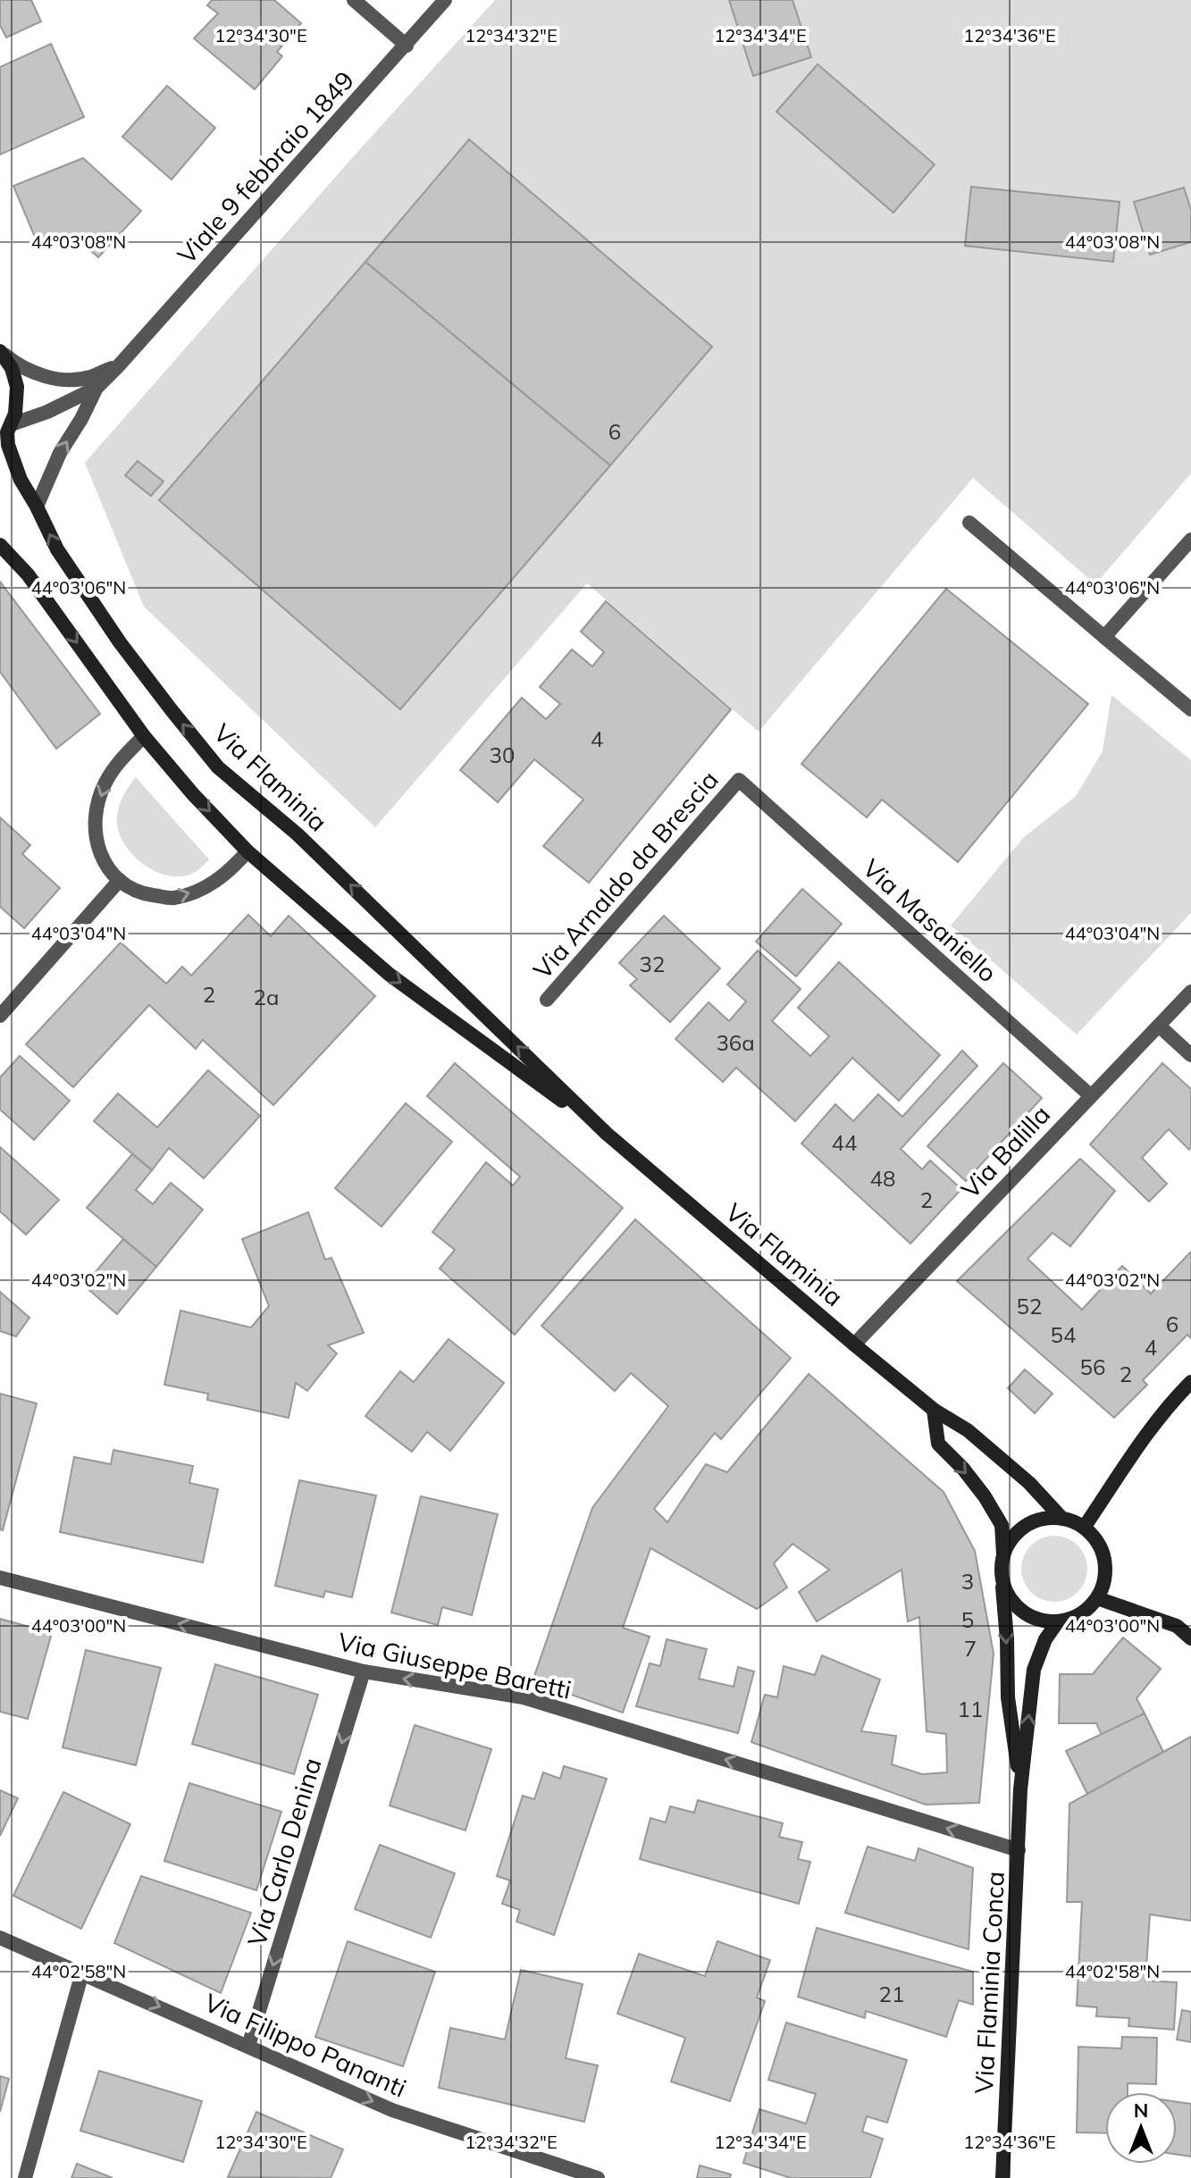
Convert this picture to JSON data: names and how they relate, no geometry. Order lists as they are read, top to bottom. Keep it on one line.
{"streets":{"street":["Viale 9 febbraio 1849","Via Flaminia","Via Arnaldo da Brescia","Via Masaniello","Via Balilla","Via Giuseppe Baretti","Via Carlo Denina","Via Flaminia Conca","Via Filippo Pananti"]},"crossings":[["Viale 9 febbraio 1849","Via Flaminia"],["Via Flaminia","Via Balilla"],["Via Flaminia","Via Flaminia Conca"],["Via Arnaldo da Brescia","Via Masaniello"],["Via Masaniello","Via Balilla"],["Via Giuseppe Baretti","Via Carlo Denina"],["Via Giuseppe Baretti","Via Flaminia Conca"],["Via Carlo Denina","Via Filippo Pananti"]],"one_way":["Via Giuseppe Baretti","Via Carlo Denina","Via Filippo Pananti"],"house_numbers":["6","4","30","32","2","2a","36a","44","48","2","52","6","54","4","56","2","3","5","7","11","21"],"north":"top","coordinates":["12°34'30\"E","12°34'32\"E","12°34'34\"E","12°34'36\"E","44°03'08\"N","44°03'06\"N","44°03'04\"N","44°03'02\"N","44°03'00\"N","44°02'58\"N"]}
